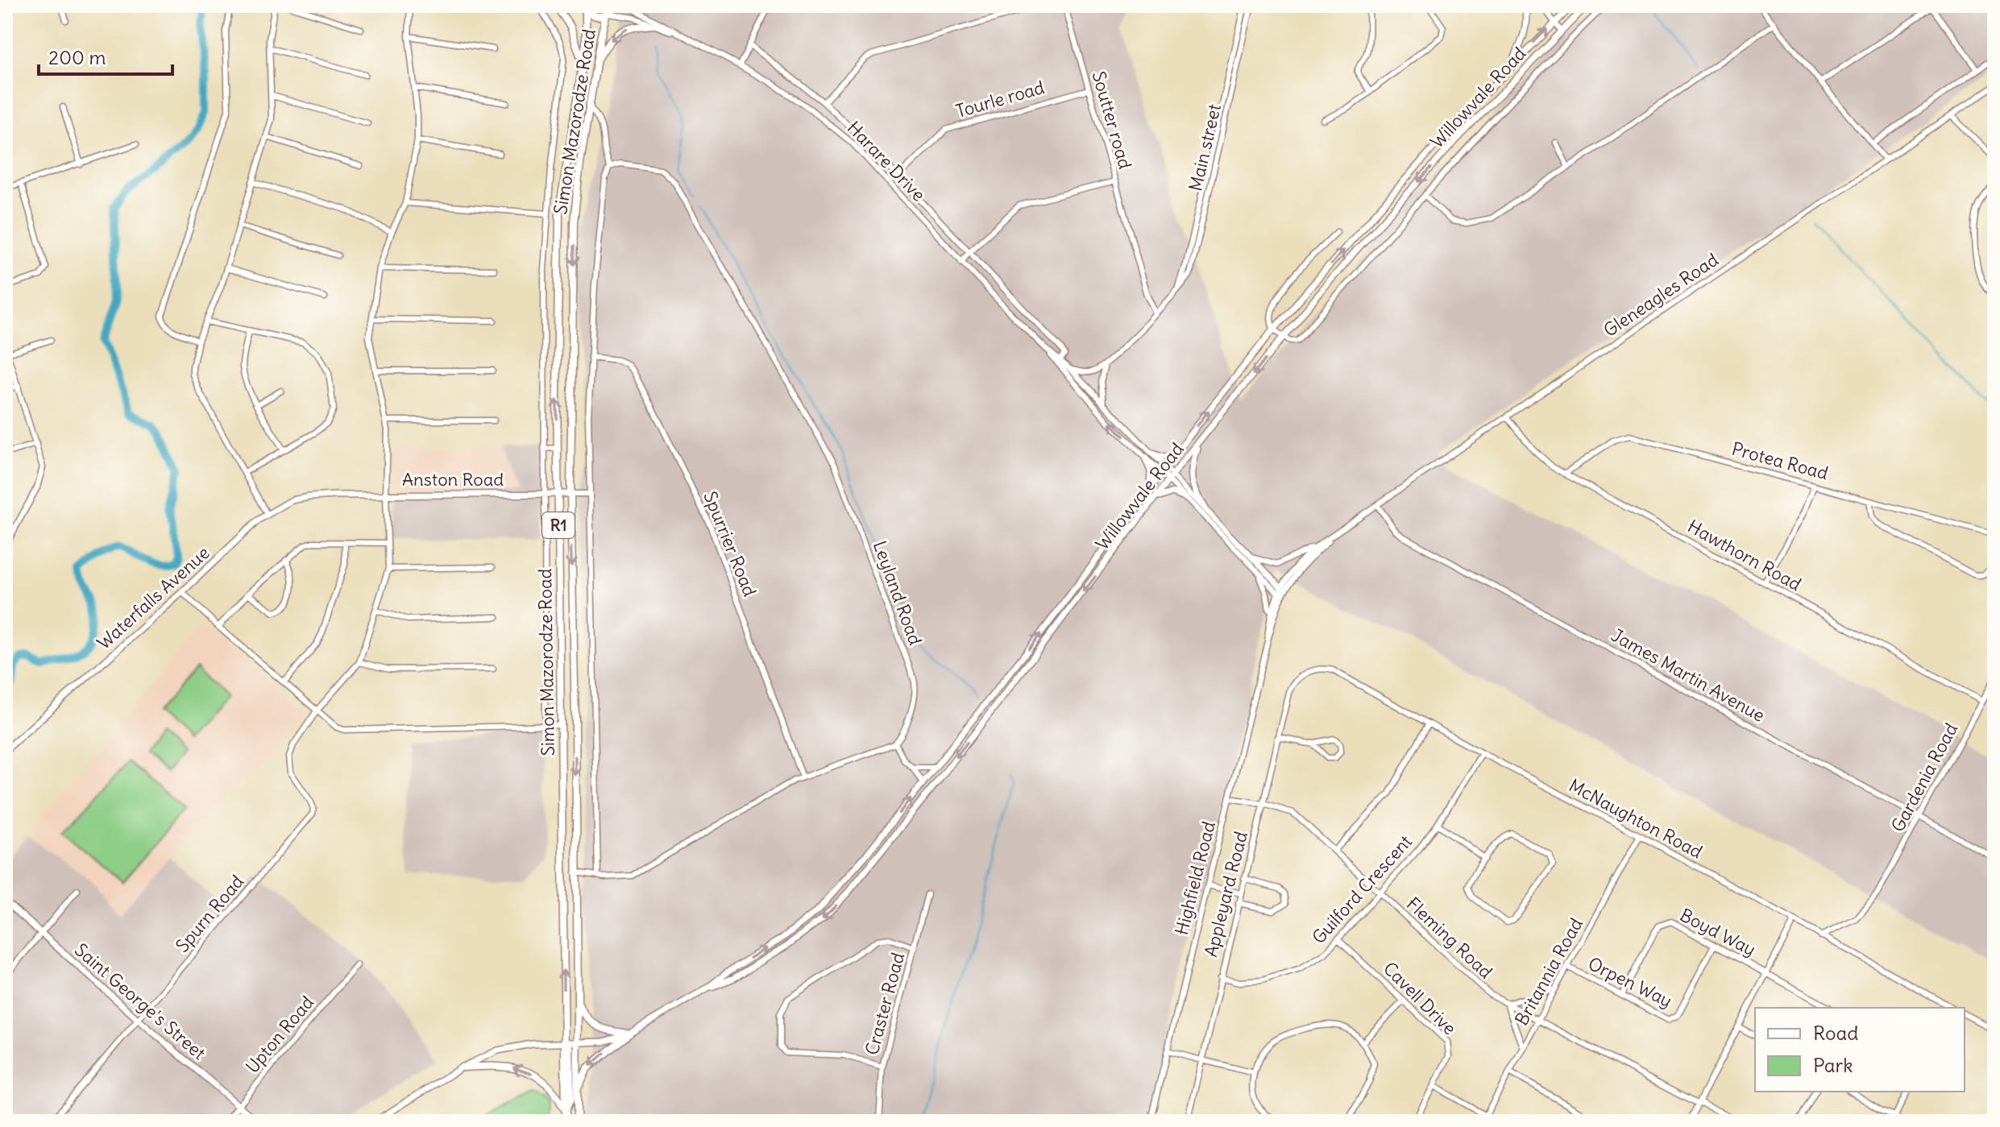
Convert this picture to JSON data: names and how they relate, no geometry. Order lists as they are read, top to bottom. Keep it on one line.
{"streets":{"highway":["Simon Mazorodze Road","R1"],"main road":["Willowvale Road","Anston Road","Waterfalls Avenue","Saint George's Street"],"street":["Tourle road","Soutter road","Main street","Harare Drive","Gleneagles Road","Protea Road","Spurrier Road","Hawthorn Road","Leyland Road","James Martin Avenue","Gardenia Road","McNaughton Road","Highfield Road","Guilford Crescent","Appleyard Road","Spurn Road","Boyd Way","Fleming Road","Britannia Road","Orpen Way","Cavell Drive","Craster Road","Upton Road"]},"crossings":[["Willowvale Road","Simon Mazorodze Road"],["Willowvale Road","Harare Drive"],["Tourle road","Soutter road"],["Soutter road","Harare Drive"],["Simon Mazorodze Road","Harare Drive"],["Simon Mazorodze Road","Anston Road"],["Harare Drive","Gleneagles Road"],["Harare Drive","Highfield Road"],["Gleneagles Road","Hawthorn Road"],["Gleneagles Road","James Martin Avenue"],["Gleneagles Road","Highfield Road"],["Protea Road","Hawthorn Road"],["Anston Road","Waterfalls Avenue"],["Hawthorn Road","Gardenia Road"],["James Martin Avenue","Gardenia Road"],["Gardenia Road","McNaughton Road"],["McNaughton Road","Guilford Crescent"],["McNaughton Road","Appleyard Road"],["McNaughton Road","Britannia Road"],["Highfield Road","Fleming Road"],["Guilford Crescent","Appleyard Road"],["Guilford Crescent","Fleming Road"],["Guilford Crescent","Cavell Drive"],["Appleyard Road","Fleming Road"],["Spurn Road","Saint George's Street"],["Boyd Way","Orpen Way"],["Fleming Road","Britannia Road"],["Britannia Road","Orpen Way"],["Saint George's Street","Upton Road"]],"legend":["Road","Park"],"scale_bar":"200 m"}
